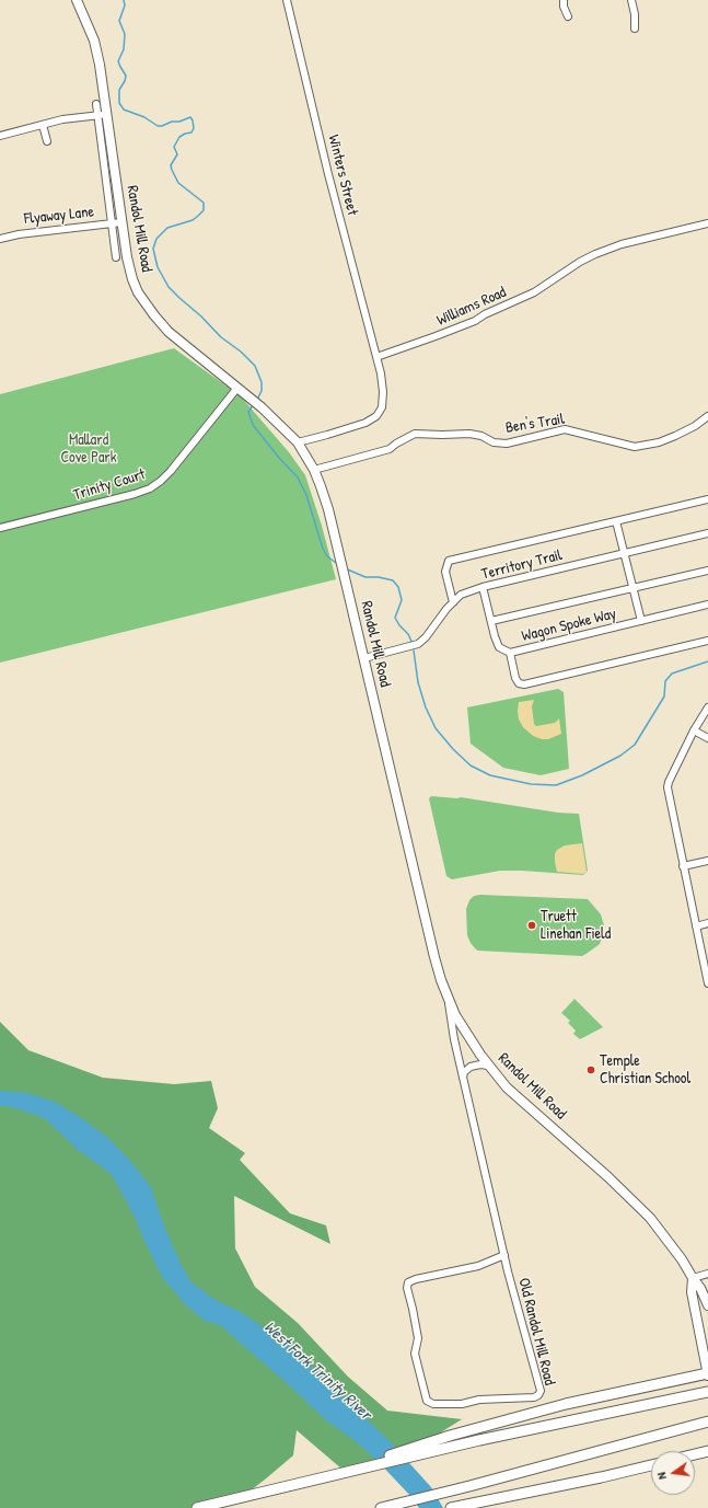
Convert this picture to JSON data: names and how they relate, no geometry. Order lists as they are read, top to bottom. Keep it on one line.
{"streets":{"main road":["Randol Mill Road"],"street":["Winters Street","Flyaway Lane","Williams Road","Ben's Trail","Trinity Court","Territory Trail","Wagon Spoke Way","Old Randol Mill Road"]},"crossings":[["Winters Street","Williams Road"],["Flyaway Lane","Randol Mill Road"],["Randol Mill Road","Ben's Trail"],["Randol Mill Road","Trinity Court"],["Randol Mill Road","Territory Trail"],["Randol Mill Road","Old Randol Mill Road"],["Territory Trail","Wagon Spoke Way"]],"water":["West Fork Trinity River"],"parks":["Mallard Cove Park"],"places":["Truett Linehan Field","Temple Christian School"],"north":"left"}
